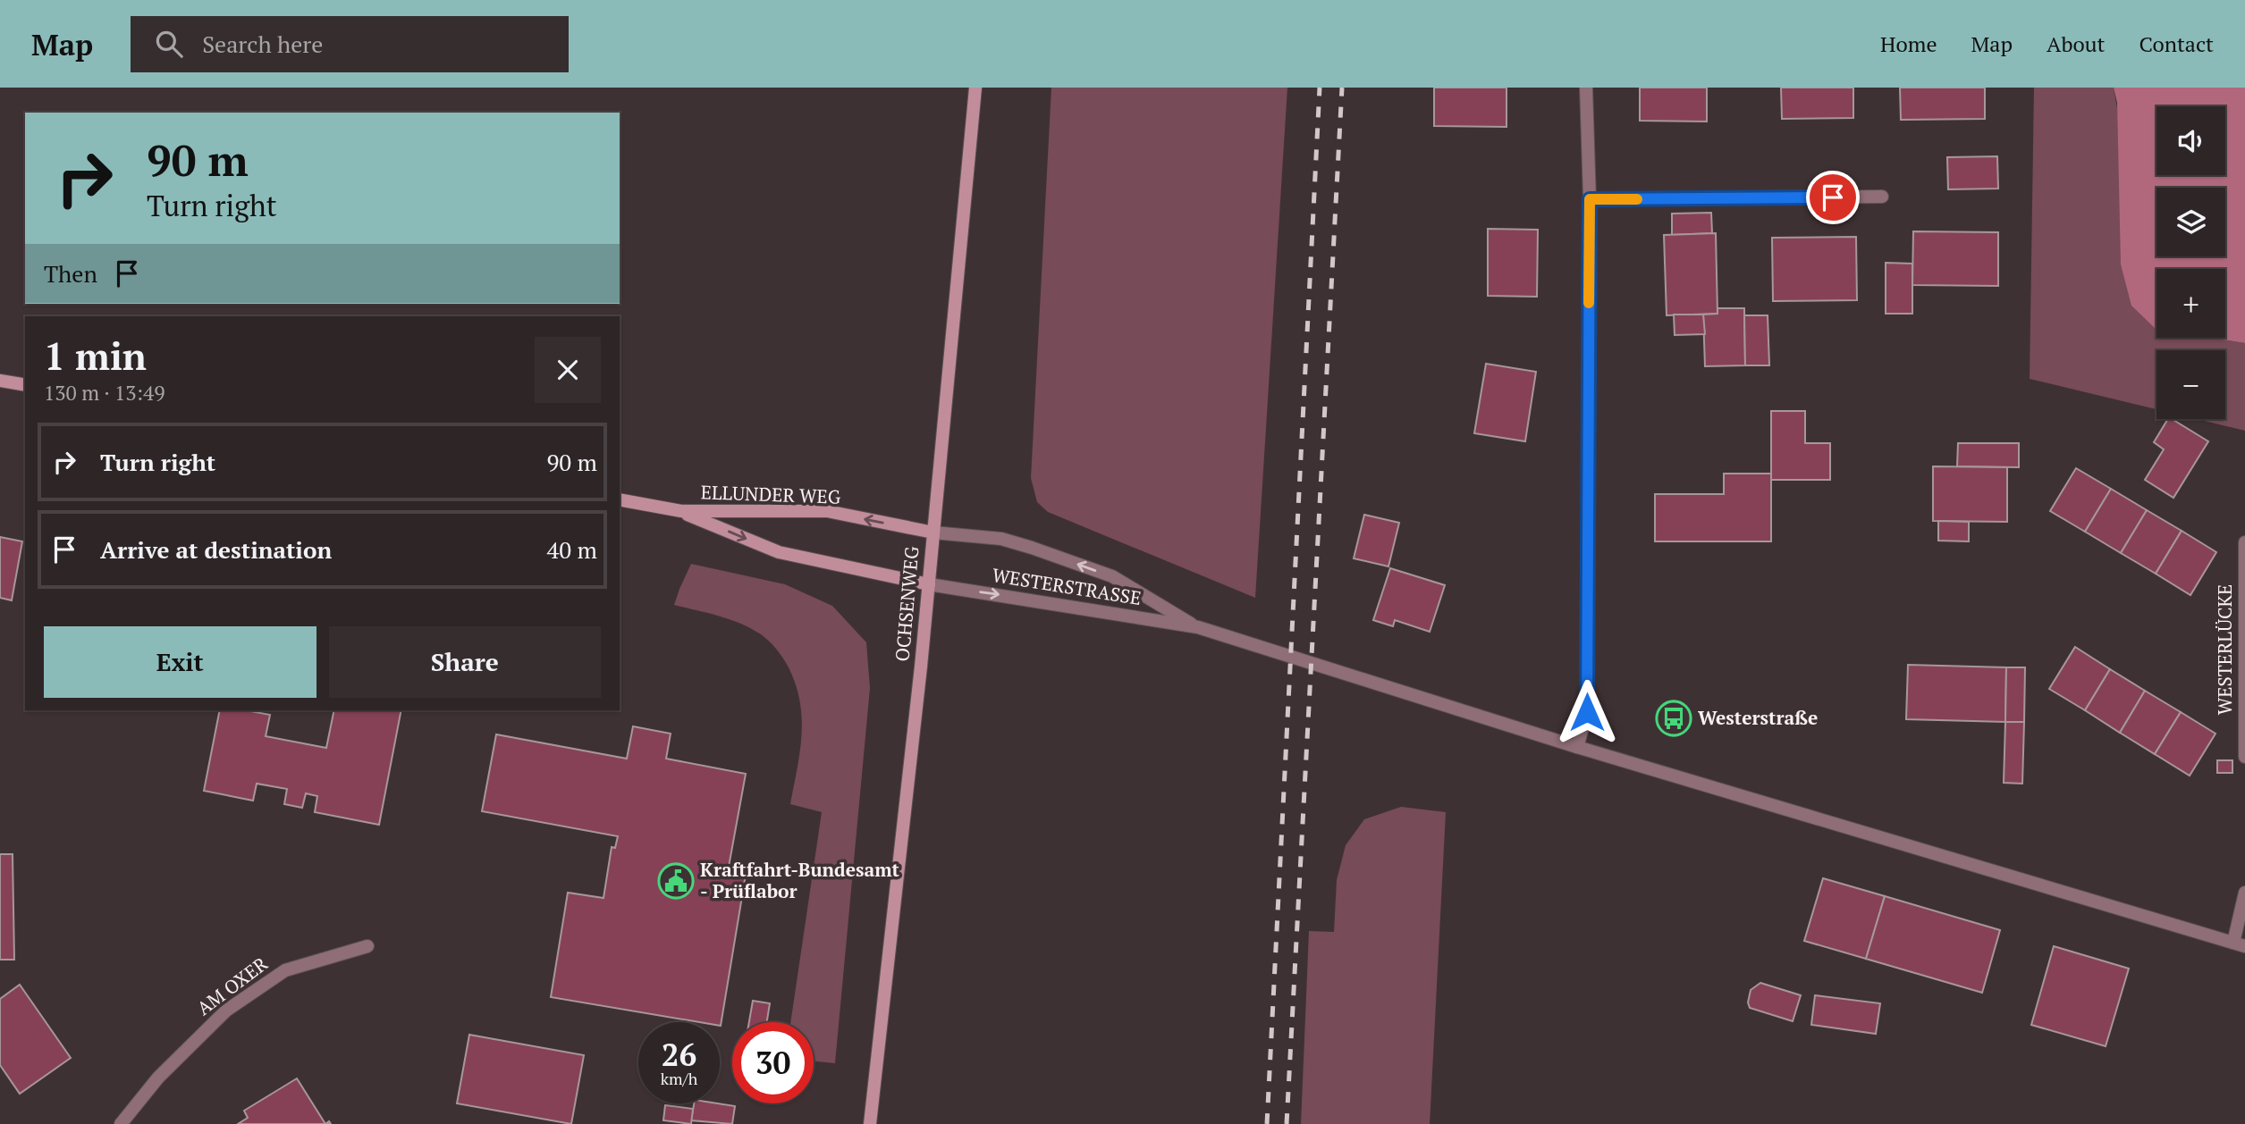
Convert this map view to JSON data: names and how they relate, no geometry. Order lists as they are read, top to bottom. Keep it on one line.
{"streets":{"main road":["ELLUNDER WEG","OCHSENWEG"],"street":["WESTERSTRASSE","WESTERLÜCKE","AM OXER"]},"crossings":[["ELLUNDER WEG","WESTERSTRASSE"],["ELLUNDER WEG","OCHSENWEG"],["WESTERSTRASSE","OCHSENWEG"]],"places":{"bus stop":["Westerstraße"],"public building":["Kraftfahrt-Bundesamt - Prüflabor"]},"page":{"header":"Map","search":"Search here","nav":["Home","Map","About","Contact"],"map_buttons":["+","−"],"turn":["90 m","Turn right"],"then":"Then","heading":["1 min","130 m · 13:49"],"list":[{"name":"Turn right","value":"90 m"},{"name":"Arrive at destination","value":"40 m"}],"buttons":["Exit","Share"],"speed":"26 km/h","limit":"30"}}
